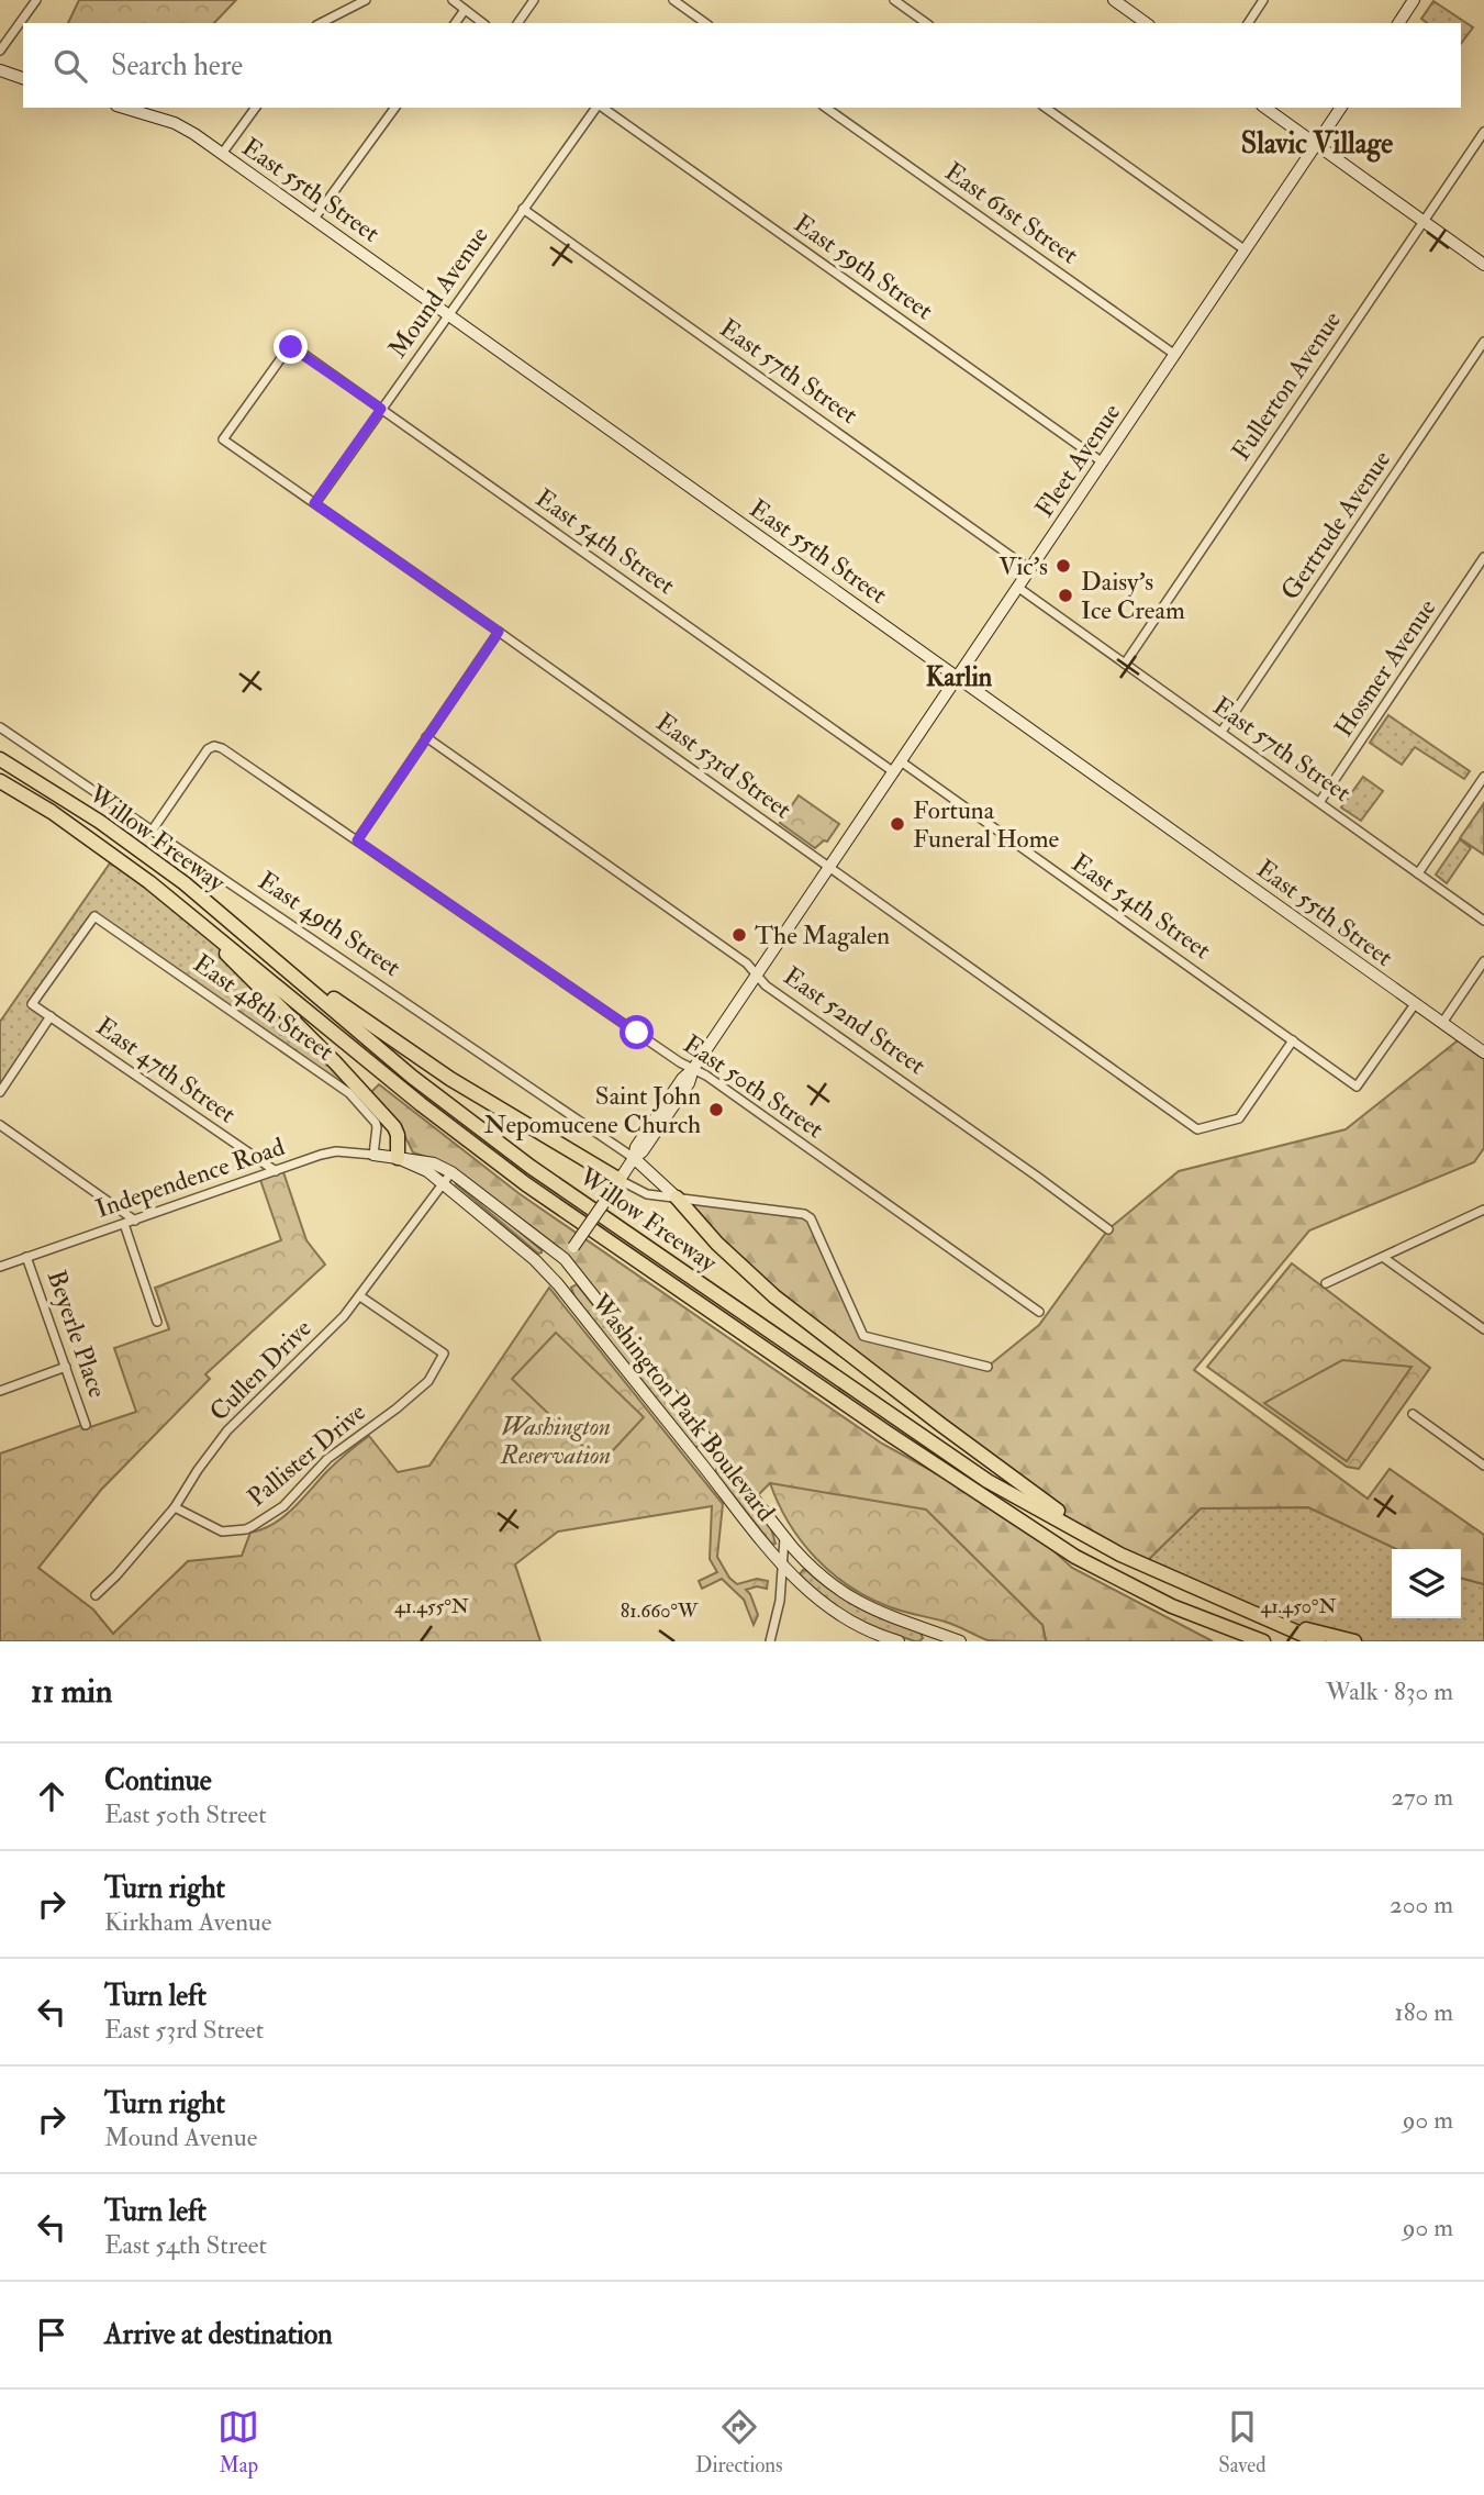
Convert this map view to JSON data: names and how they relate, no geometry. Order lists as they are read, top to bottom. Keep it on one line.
{"streets":{"highway":["Willow Freeway"],"street":["East 55th Street","East 61st Street","East 59th Street","Mound Avenue","East 57th Street","Fullerton Avenue","Fleet Avenue","Gertrude Avenue","East 54th Street","Hosmer Avenue","East 53rd Street","East 49th Street","East 48th Street","East 52nd Street","East 47th Street","East 50th Street","Independence Road","Beyerle Place","Cullen Drive","Washington Park Boulevard","Pallister Drive"]},"crossings":[["East 55th Street","Mound Avenue"],["East 55th Street","Fleet Avenue"],["East 55th Street","East 54th Street"],["East 61st Street","Fleet Avenue"],["East 59th Street","Fleet Avenue"],["Mound Avenue","East 57th Street"],["Mound Avenue","East 54th Street"],["Mound Avenue","East 53rd Street"],["East 57th Street","Fullerton Avenue"],["East 57th Street","Fleet Avenue"],["East 57th Street","Gertrude Avenue"],["East 57th Street","Hosmer Avenue"],["Fleet Avenue","East 54th Street"],["Fleet Avenue","East 53rd Street"],["Fleet Avenue","East 49th Street"],["Fleet Avenue","East 52nd Street"],["Fleet Avenue","East 50th Street"],["Fleet Avenue","Washington Park Boulevard"],["East 54th Street","East 53rd Street"],["East 49th Street","East 50th Street"],["East 48th Street","East 47th Street"],["East 48th Street","Independence Road"],["East 47th Street","Independence Road"],["Independence Road","Beyerle Place"],["Independence Road","Cullen Drive"],["Independence Road","Washington Park Boulevard"],["Cullen Drive","Washington Park Boulevard"],["Cullen Drive","Pallister Drive"]],"districts":["Slavic Village","Karlin"],"parks":["Washington Reservation"],"places":["Vic's","Daisy's Ice Cream","Fortuna Funeral Home","The Magalen","Saint John Nepomucene Church"],"page":{"search":"Search here","heading":["11 min","Walk · 830 m"],"list":[["Continue","East 50th Street","270 m"],["Turn right","Kirkham Avenue","200 m"],["Turn left","East 53rd Street","180 m"],["Turn right","Mound Avenue","90 m"],["Turn left","East 54th Street","90 m"],"Arrive at destination"],"nav":["Map","Directions","Saved"]},"coordinates":["41.455°N","41.450°N","81.660°W"]}
